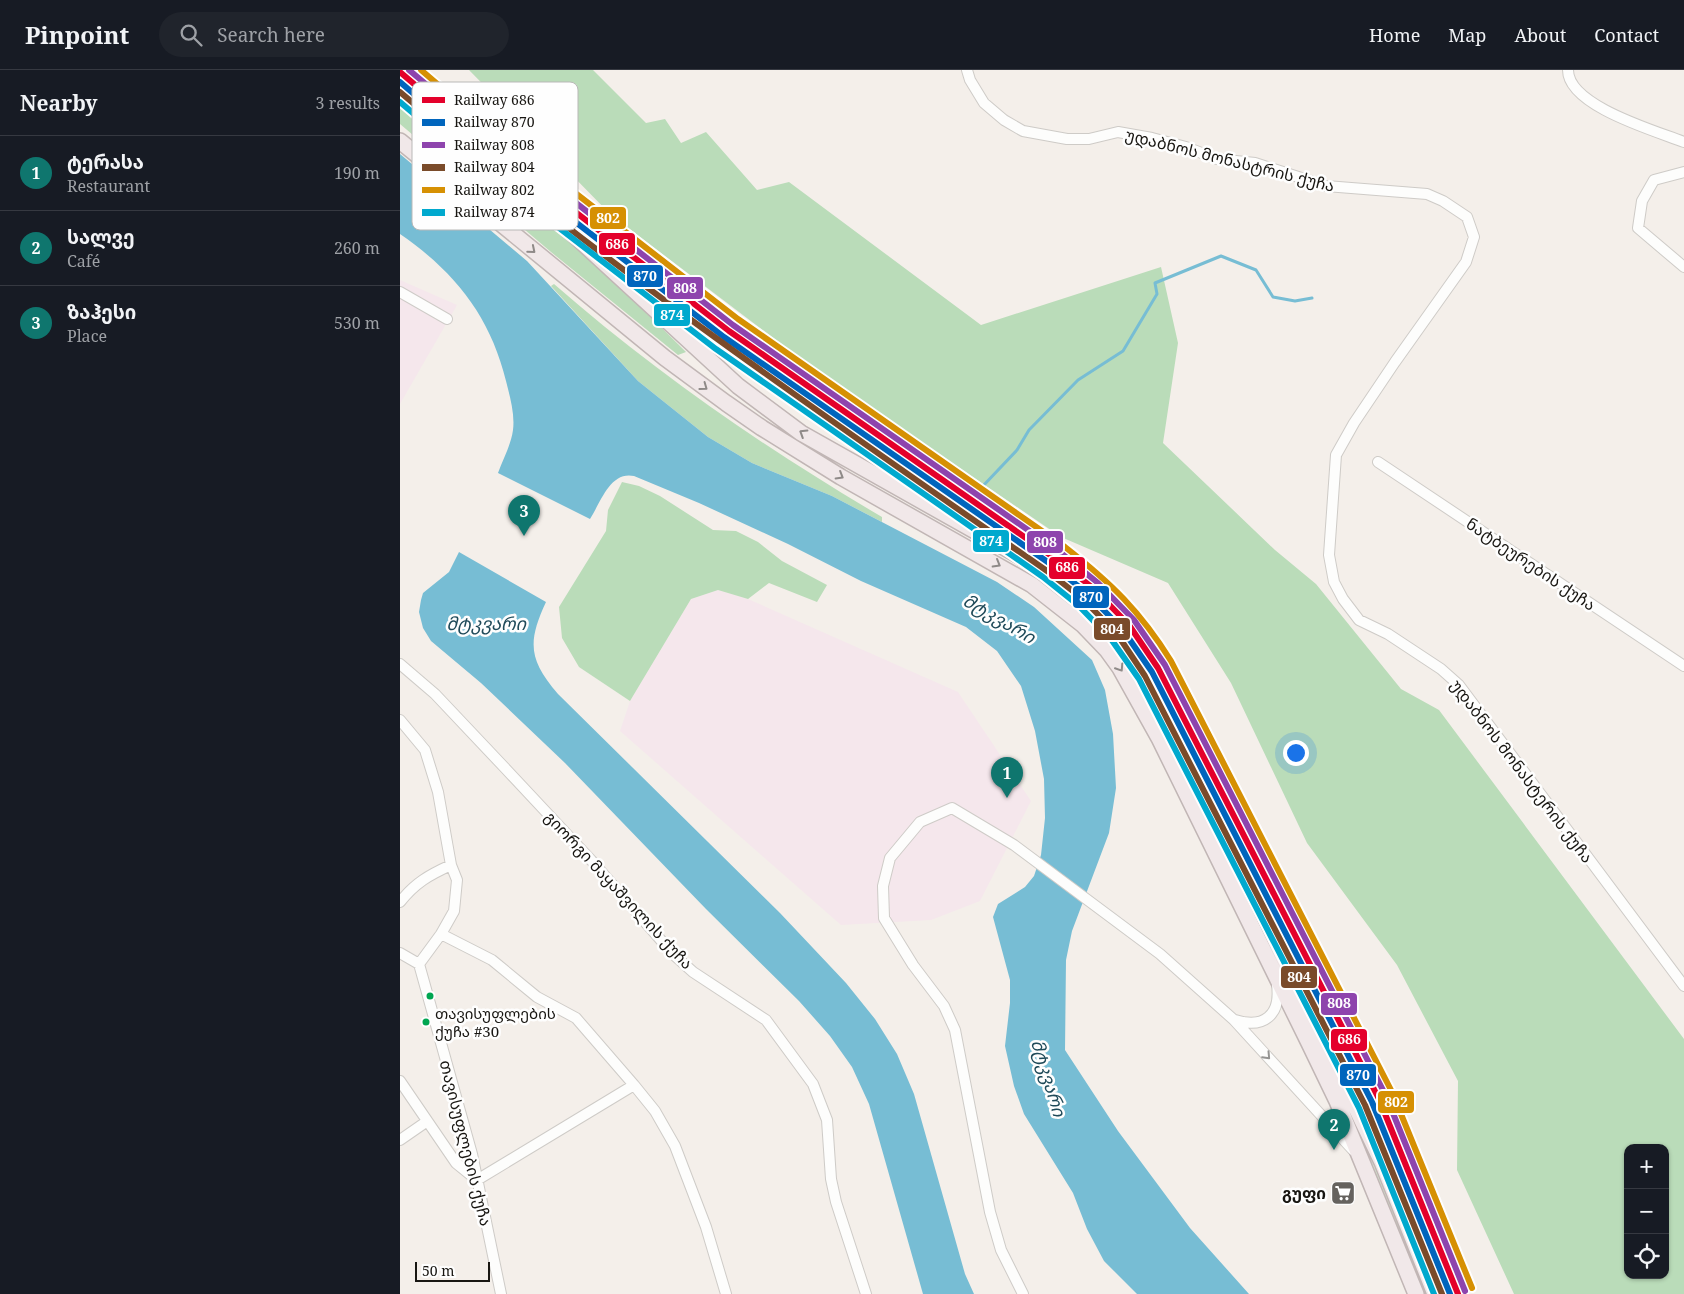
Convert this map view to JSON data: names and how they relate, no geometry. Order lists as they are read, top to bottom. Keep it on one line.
{"streets":{"street":["უდაბნოს მონასტრის ქუჩა","ნატბეურების ქუჩა","უდაბნოს მონასტერის ქუჩა","გიორგი მაყაშვილის ქუჩა","თავისუფლების ქუჩა"]},"crossings":[["უდაბნოს მონასტრის ქუჩა","უდაბნოს მონასტერის ქუჩა"]],"water":["მტკვარი"],"places":{"other":["თავისუფლების ქუჩა #30"],"supermarket":["გუფი"]},"lines":["rail line 808","rail line 802","rail line 686","rail line 870","rail line 804","rail line 874"],"legend":["Railway 686","Railway 870","Railway 808","Railway 804","Railway 802","Railway 874"],"scale_bar":"50 m","page":{"header":"Pinpoint","search":"Search here","nav":["Home","Map","About","Contact"],"heading":["Nearby","3 results"],"list":[{"mark":"1","name":"ტერასა","note":"Restaurant","value":"190 m"},{"mark":"2","name":"სალვე","note":"Café","value":"260 m"},{"mark":"3","name":"ზაჰესი","note":"Place","value":"530 m"}],"pins":["3","1","2"],"map_buttons":["+","−"],"scale":"50 m"}}
